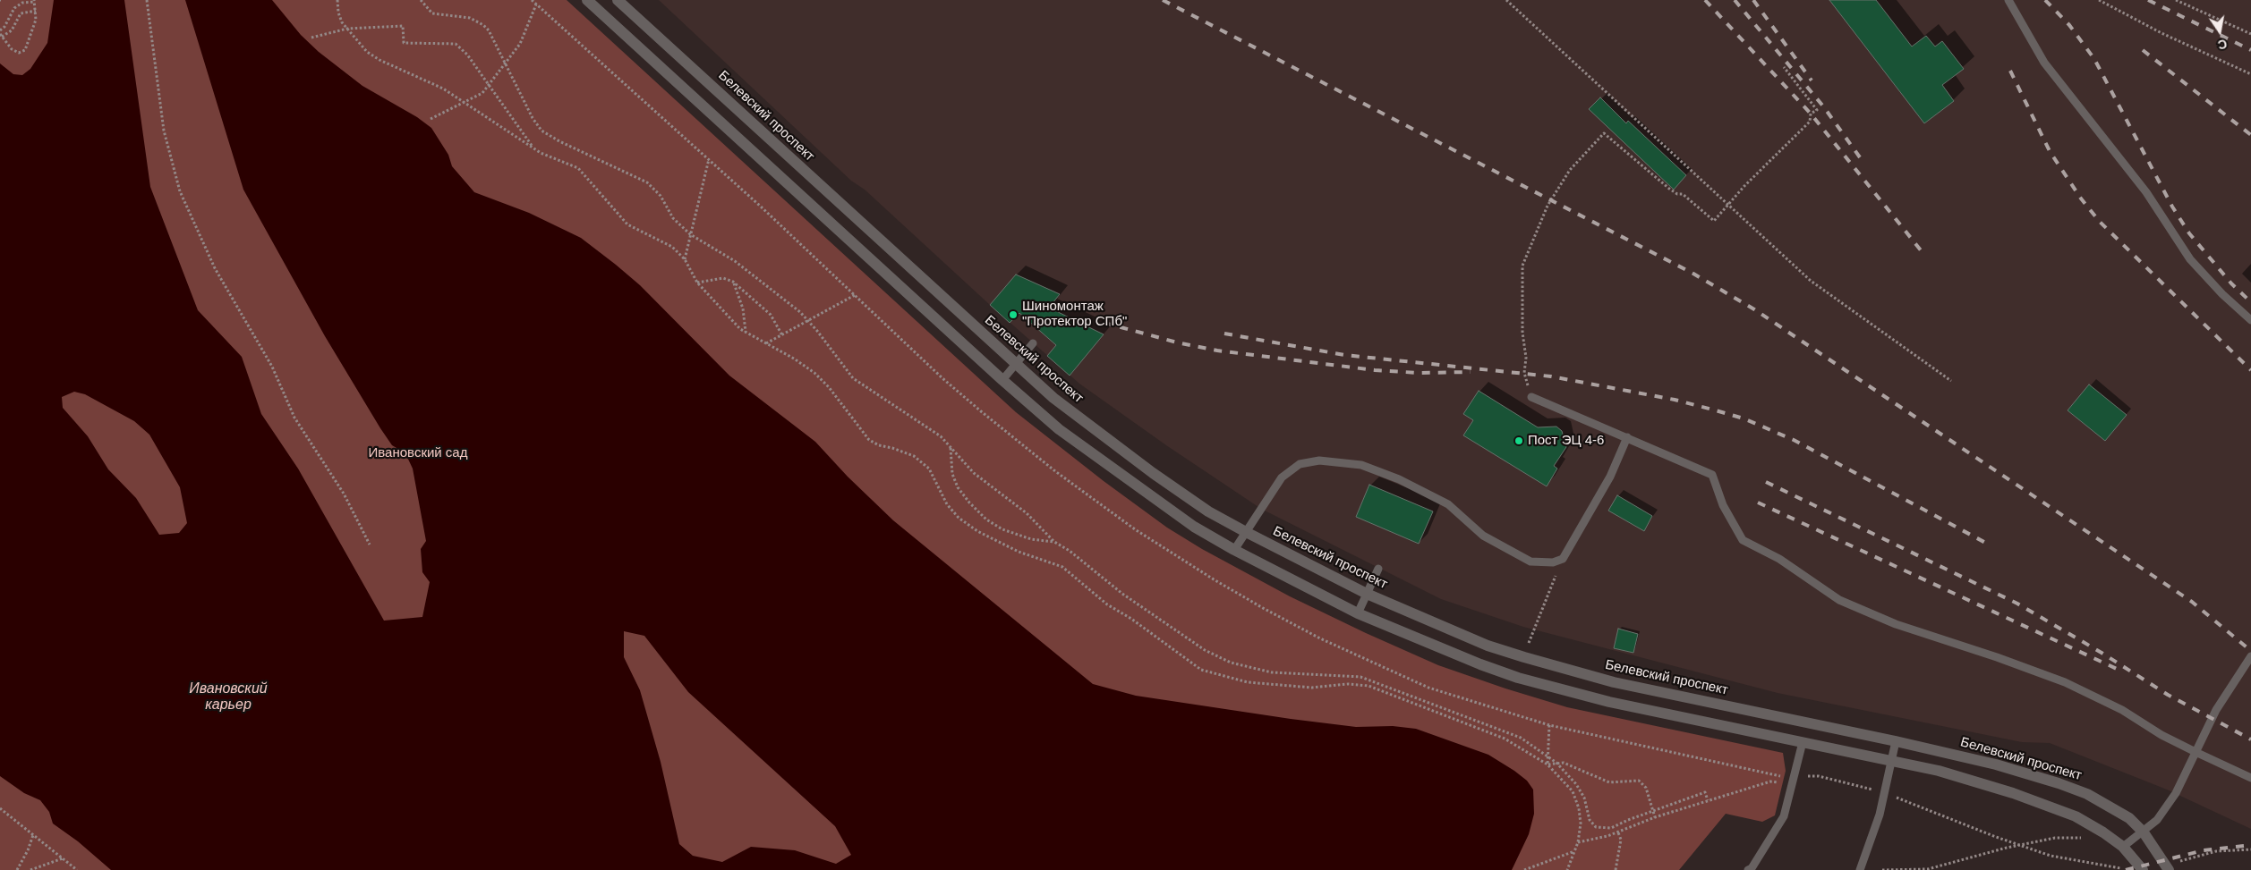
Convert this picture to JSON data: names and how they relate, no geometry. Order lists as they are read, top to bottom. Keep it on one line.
{"streets":{"street":["Белевский проспект"]},"water":["Ивановский карьер"],"parks":["Ивановский сад"],"places":["Шиномонтаж \"Протектор СПб\"","Пост ЭЦ 4-6"],"north":"bottom"}
